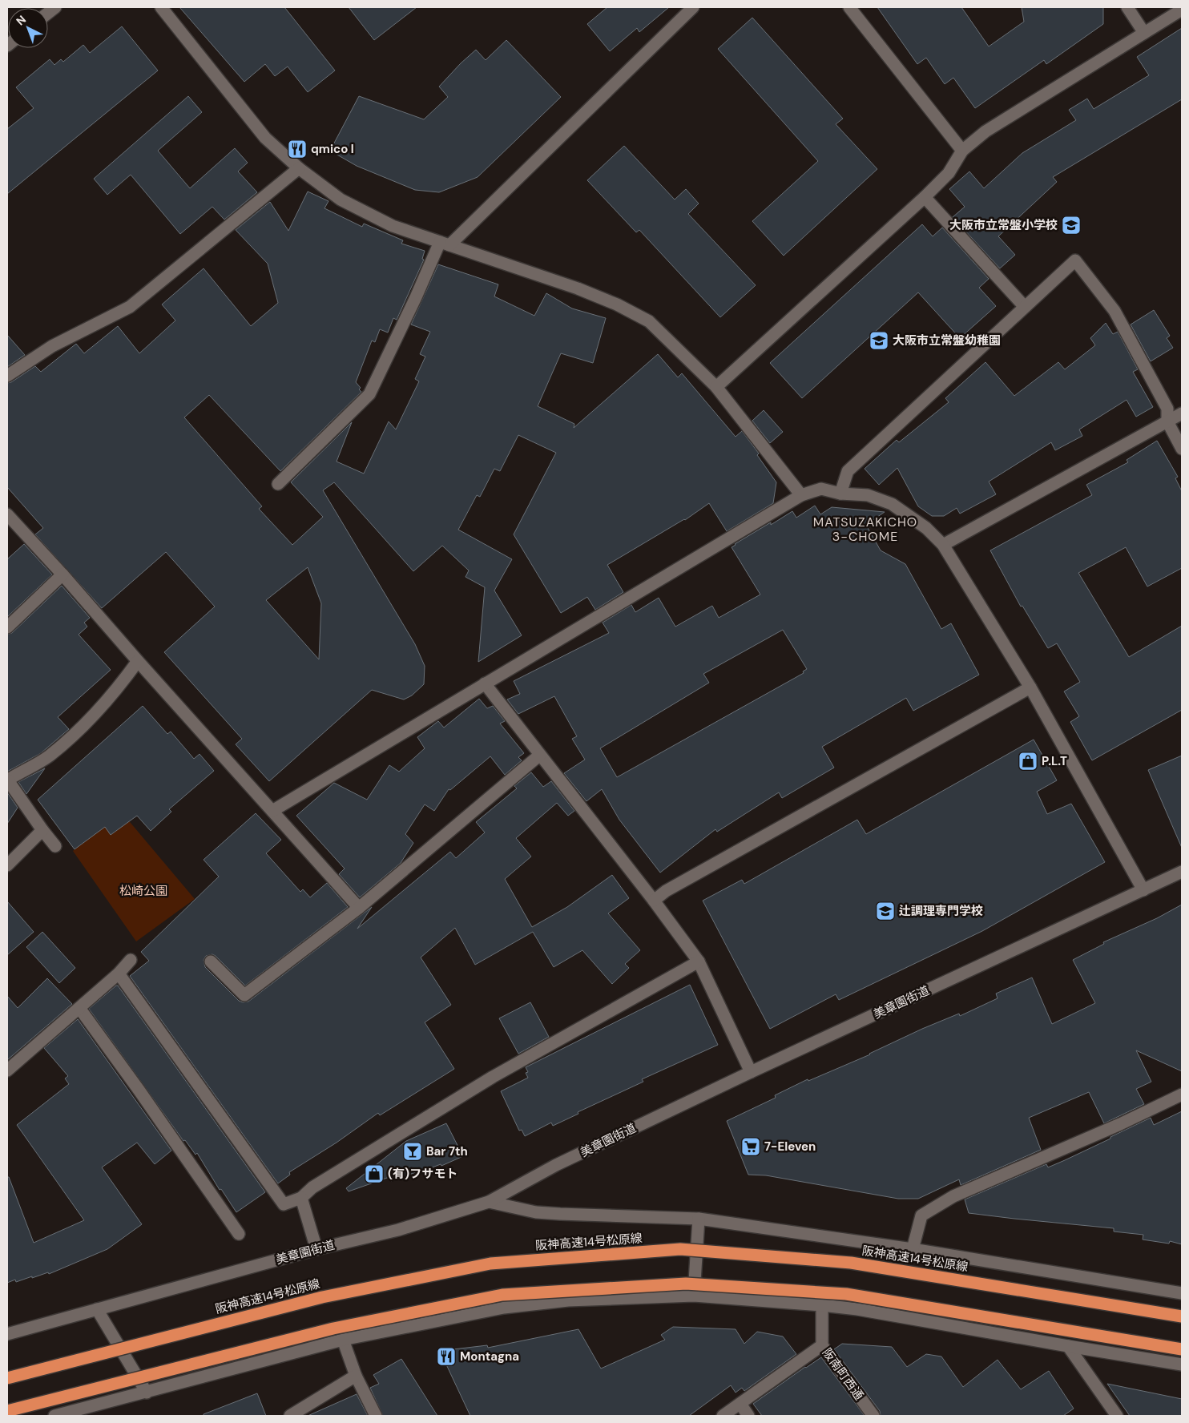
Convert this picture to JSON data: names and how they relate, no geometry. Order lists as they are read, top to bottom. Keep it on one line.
{"streets":{"highway":["阪神高速14号松原線"],"street":["美章園街道","阪南町西通"]},"districts":["MATSUZAKICHO 3-CHOME"],"parks":["松崎公園"],"places":{"restaurant":["qmico l","Montagna"],"school or university":["大阪市立常盤小学校","大阪市立常盤幼稚園","辻調理専門学校"],"shop":["P.L.T","(有)フサモト"],"supermarket":["7-Eleven"],"bar":["Bar 7th"]},"north":"top left"}
